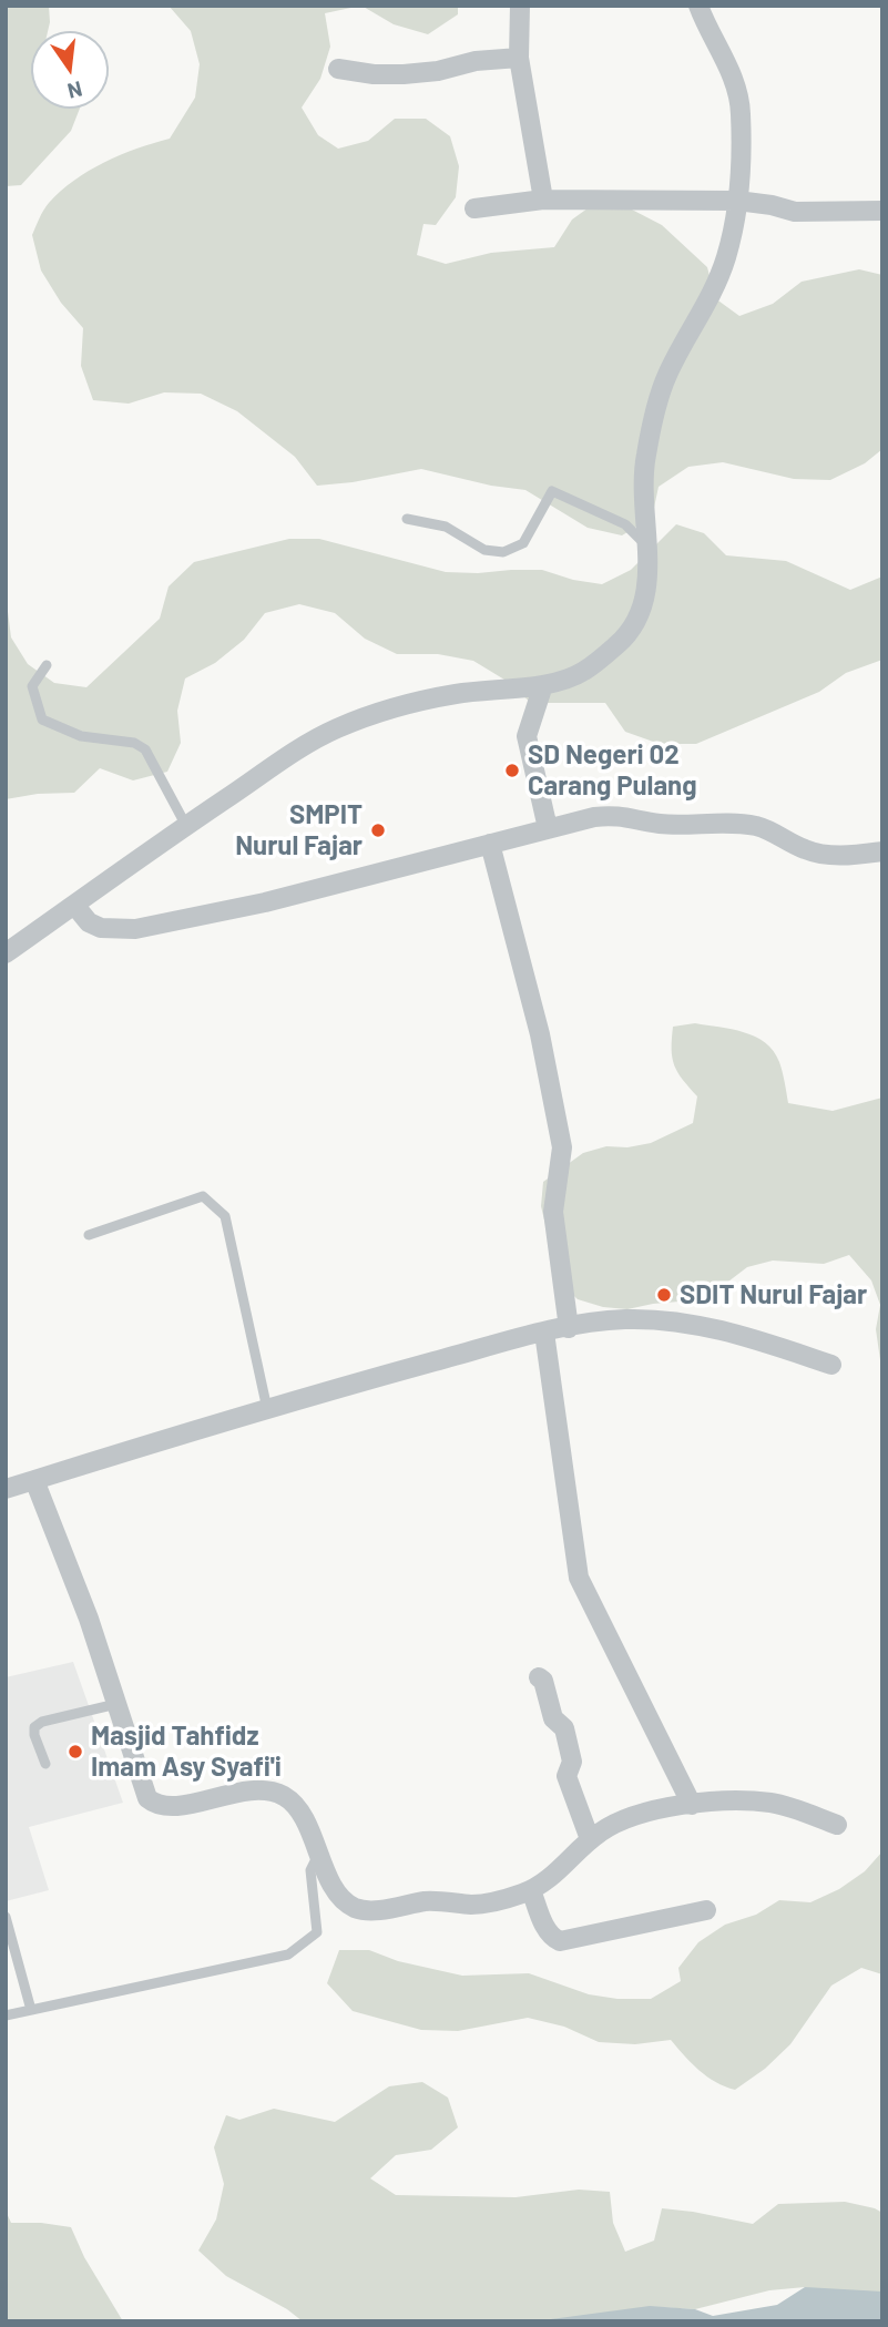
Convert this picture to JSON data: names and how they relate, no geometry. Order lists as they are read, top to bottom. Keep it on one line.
{"places":["SD Negeri 02 Carang Pulang","SMPIT Nurul Fajar","SDIT Nurul Fajar","Masjid Tahfidz Imam Asy Syafi'i"],"north":"bottom"}
